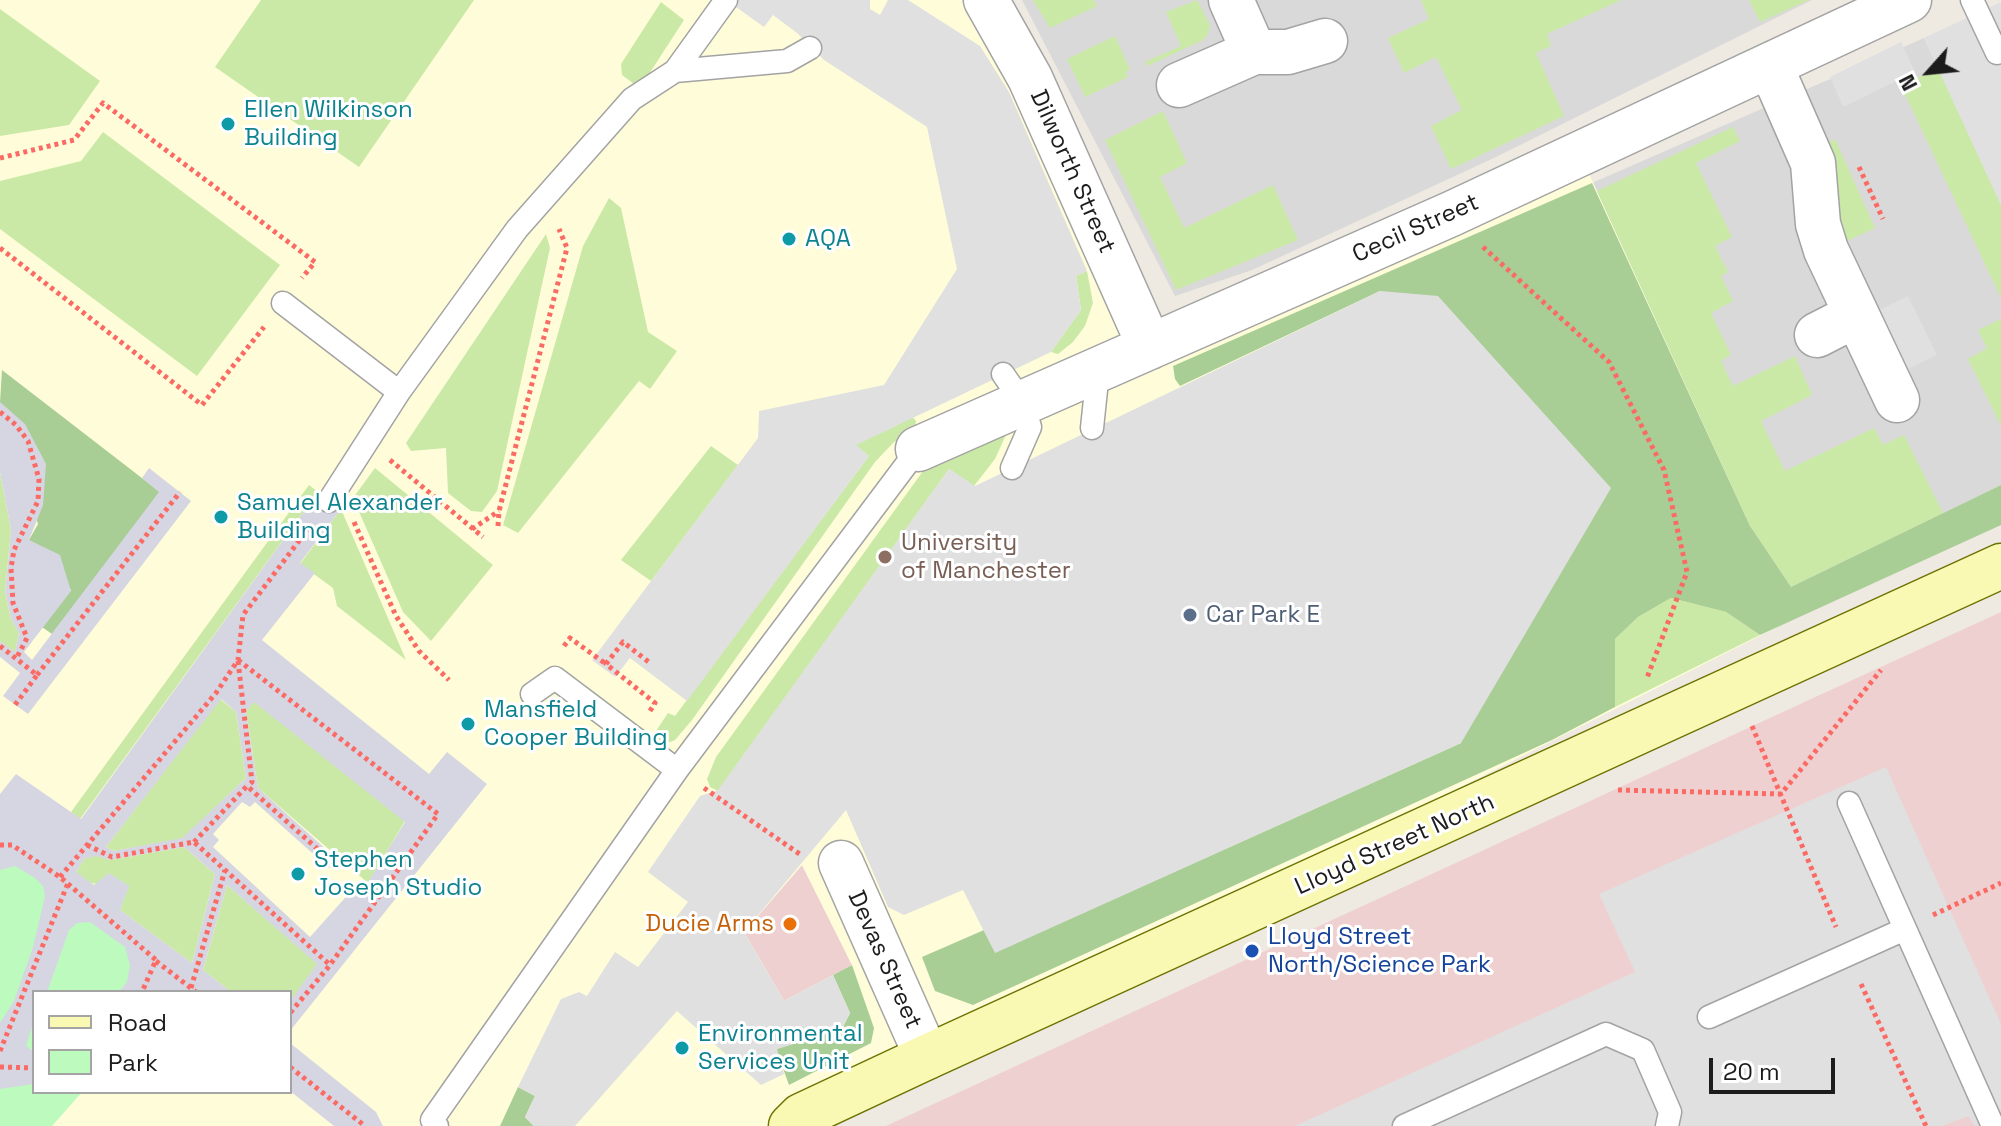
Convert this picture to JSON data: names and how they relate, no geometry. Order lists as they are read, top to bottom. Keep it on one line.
{"streets":{"street":["Dilworth Street","Cecil Street","Lloyd Street North","Devas Street"]},"crossings":[["Dilworth Street","Cecil Street"],["Lloyd Street North","Devas Street"]],"places":["Ellen Wilkinson Building","AQA","Samuel Alexander Building","University of Manchester","Car Park E","Mansfield Cooper Building","Stephen Joseph Studio","Ducie Arms","Lloyd Street North/Science Park","Environmental Services Unit"],"legend":["Road","Park"],"scale_bar":"20 m","north":"bottom left"}
